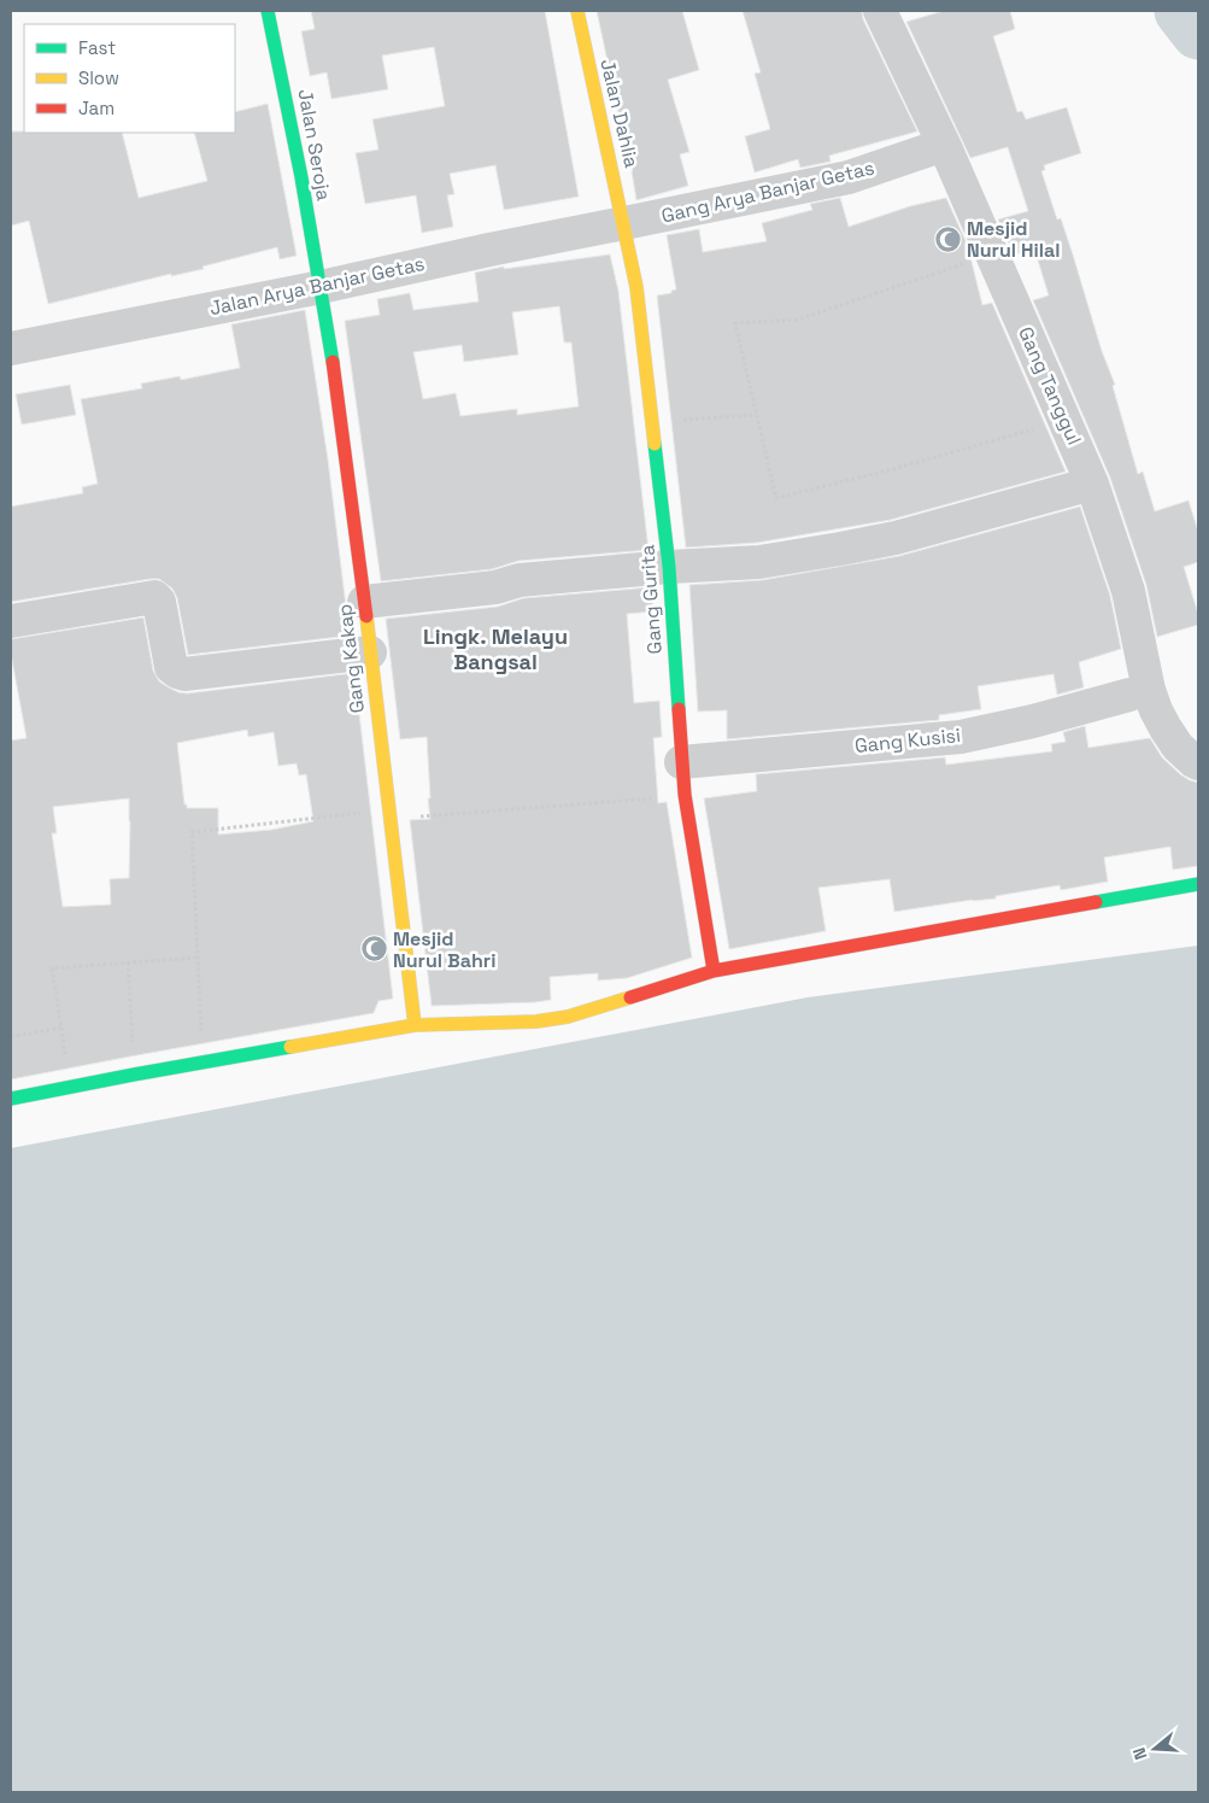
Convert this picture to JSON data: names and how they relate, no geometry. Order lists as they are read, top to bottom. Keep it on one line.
{"streets":{"street":["Jalan Dahlia","Jalan Seroja","Gang Arya Banjar Getas","Jalan Arya Banjar Getas","Gang Tanggul","Gang Gurita","Gang Kakap","Gang Kusisi"]},"crossings":[["Jalan Dahlia","Gang Arya Banjar Getas"],["Jalan Dahlia","Jalan Arya Banjar Getas"],["Jalan Dahlia","Gang Gurita"],["Jalan Seroja","Jalan Arya Banjar Getas"],["Jalan Seroja","Gang Kakap"],["Gang Arya Banjar Getas","Jalan Arya Banjar Getas"],["Gang Arya Banjar Getas","Gang Tanggul"],["Gang Arya Banjar Getas","Gang Gurita"],["Jalan Arya Banjar Getas","Gang Gurita"],["Jalan Arya Banjar Getas","Gang Kakap"],["Gang Gurita","Gang Kusisi"]],"districts":["Lingk. Melayu Bangsal"],"places":{"mosque":["Mesjid Nurul Hilal","Mesjid Nurul Bahri"]},"legend":["Fast","Slow","Jam"],"north":"left"}
